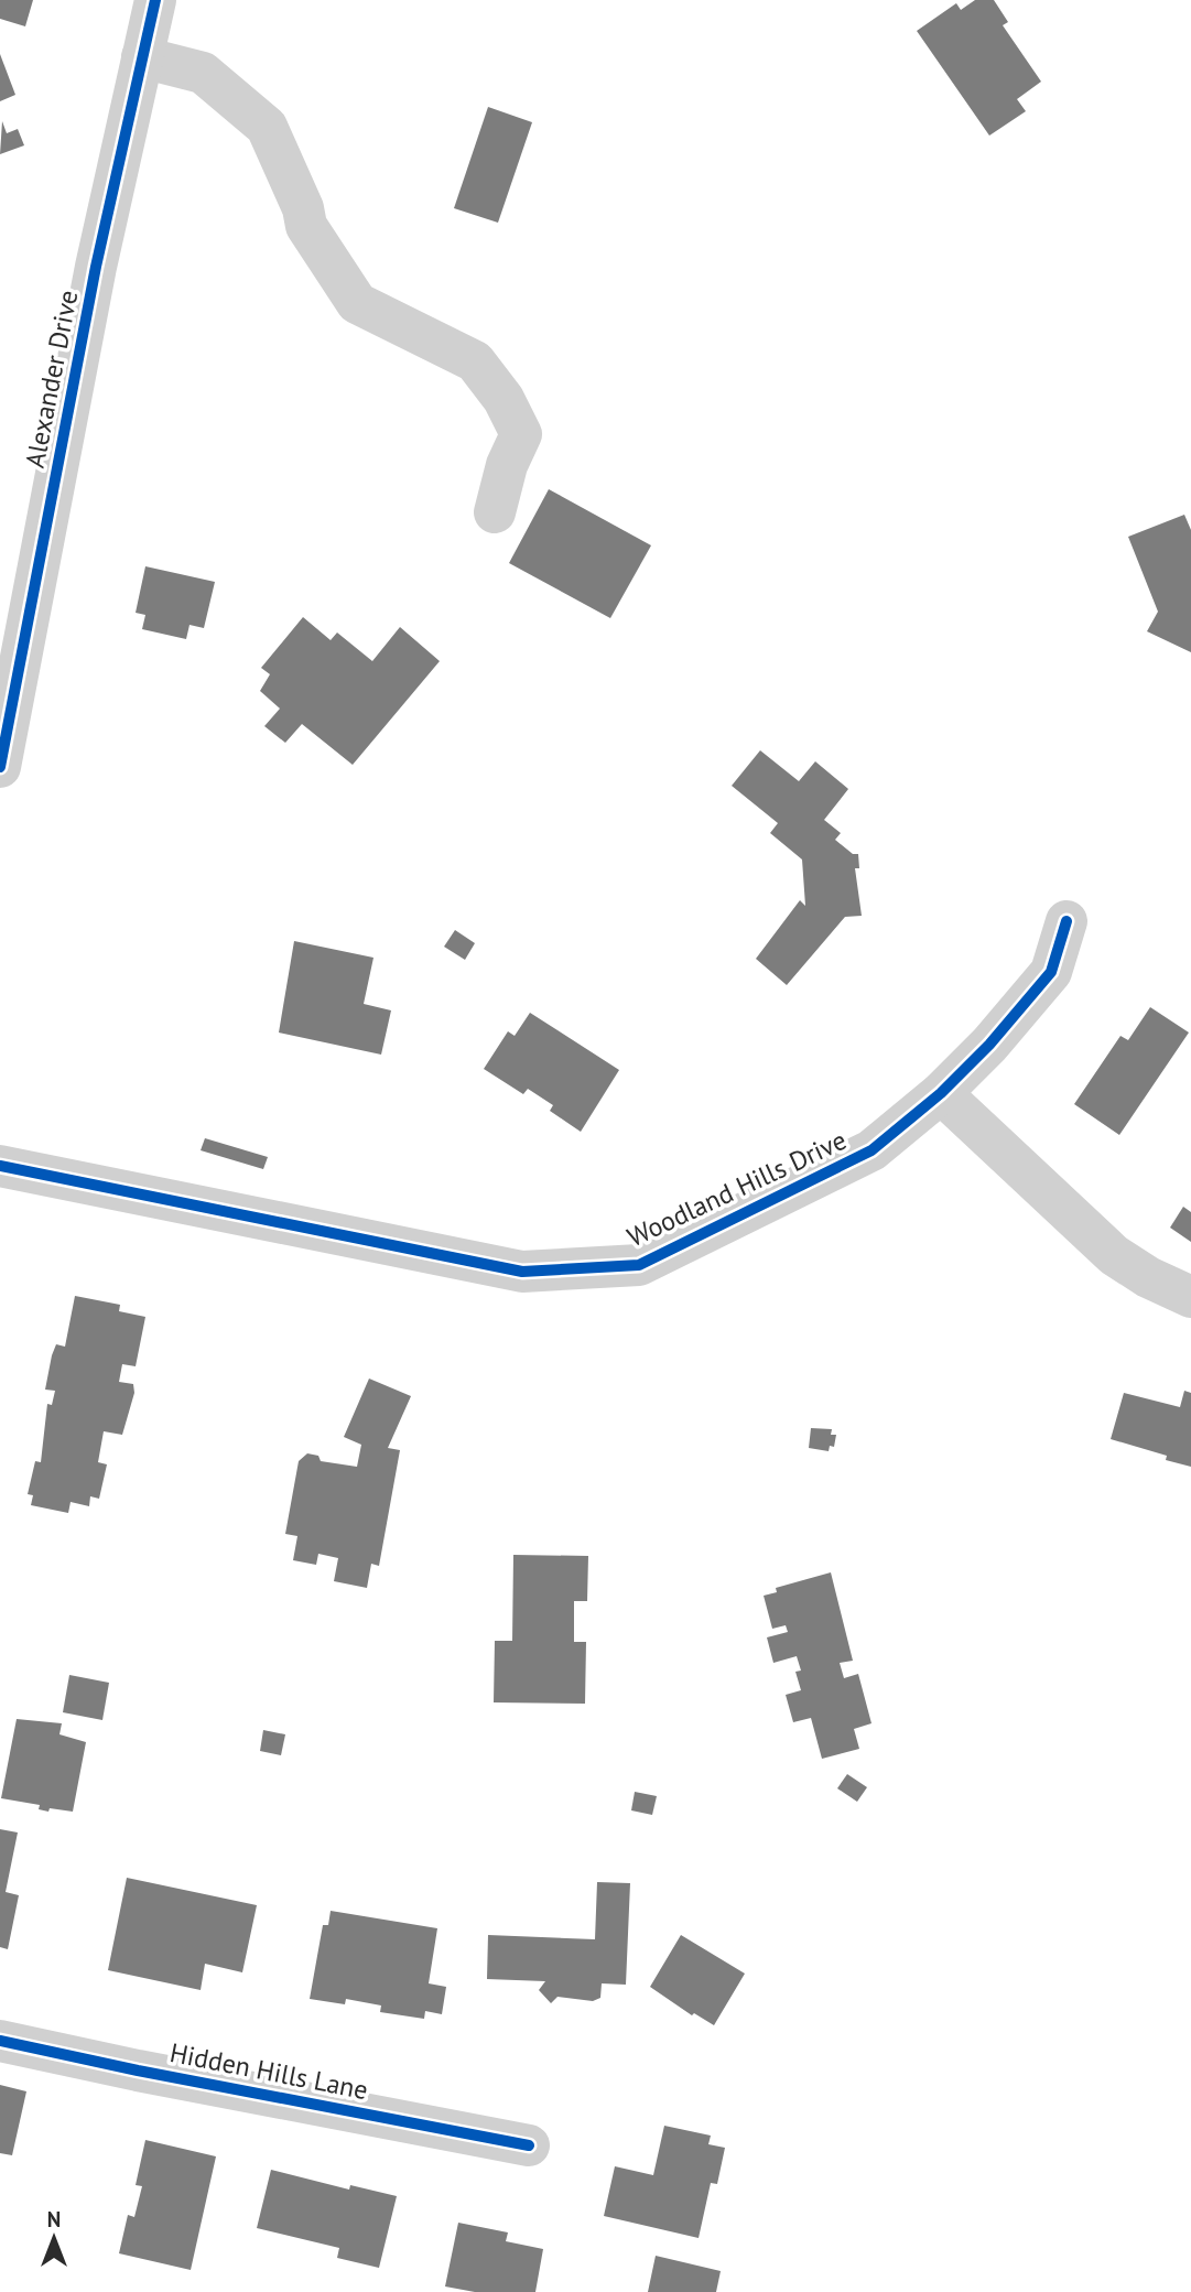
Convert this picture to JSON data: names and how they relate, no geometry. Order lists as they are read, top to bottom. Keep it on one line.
{"streets":{"street":["Alexander Drive","Woodland Hills Drive","Hidden Hills Lane"]},"north":"top"}
